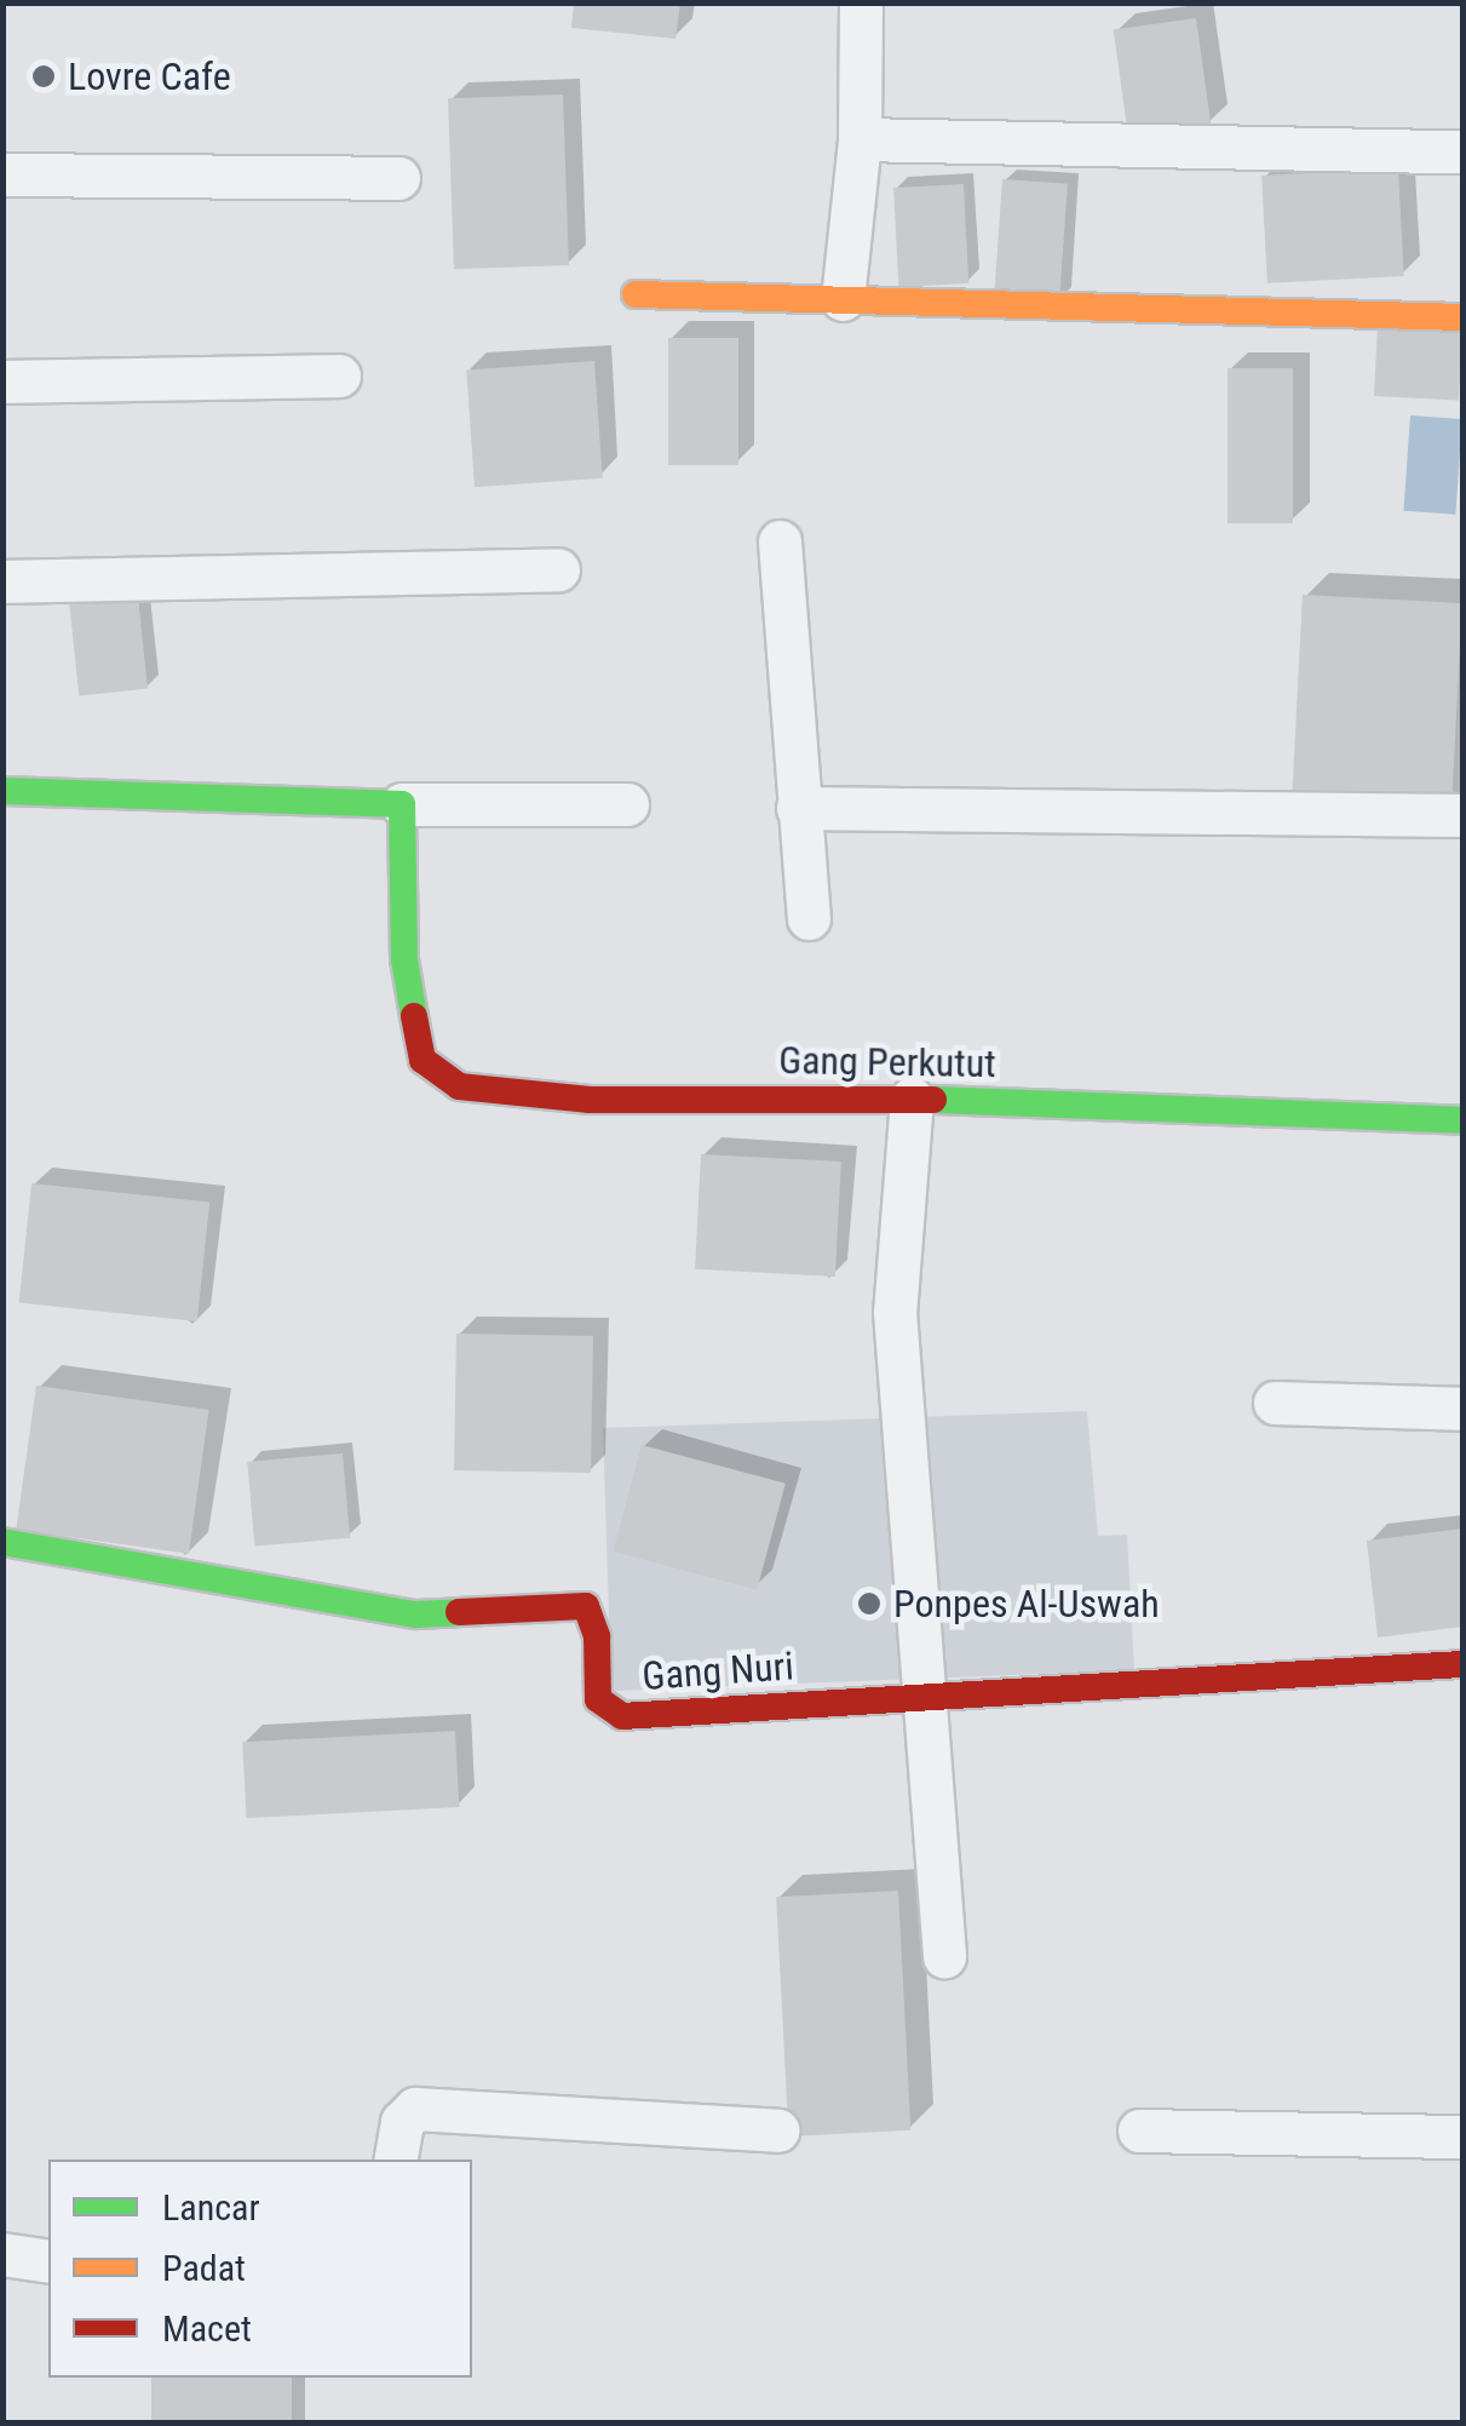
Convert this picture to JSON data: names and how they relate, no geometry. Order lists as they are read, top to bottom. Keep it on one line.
{"streets":{"street":["Gang Perkutut","Gang Nuri"]},"places":["Lovre Cafe","Ponpes Al-Uswah"],"legend":["Lancar","Padat","Macet"]}
